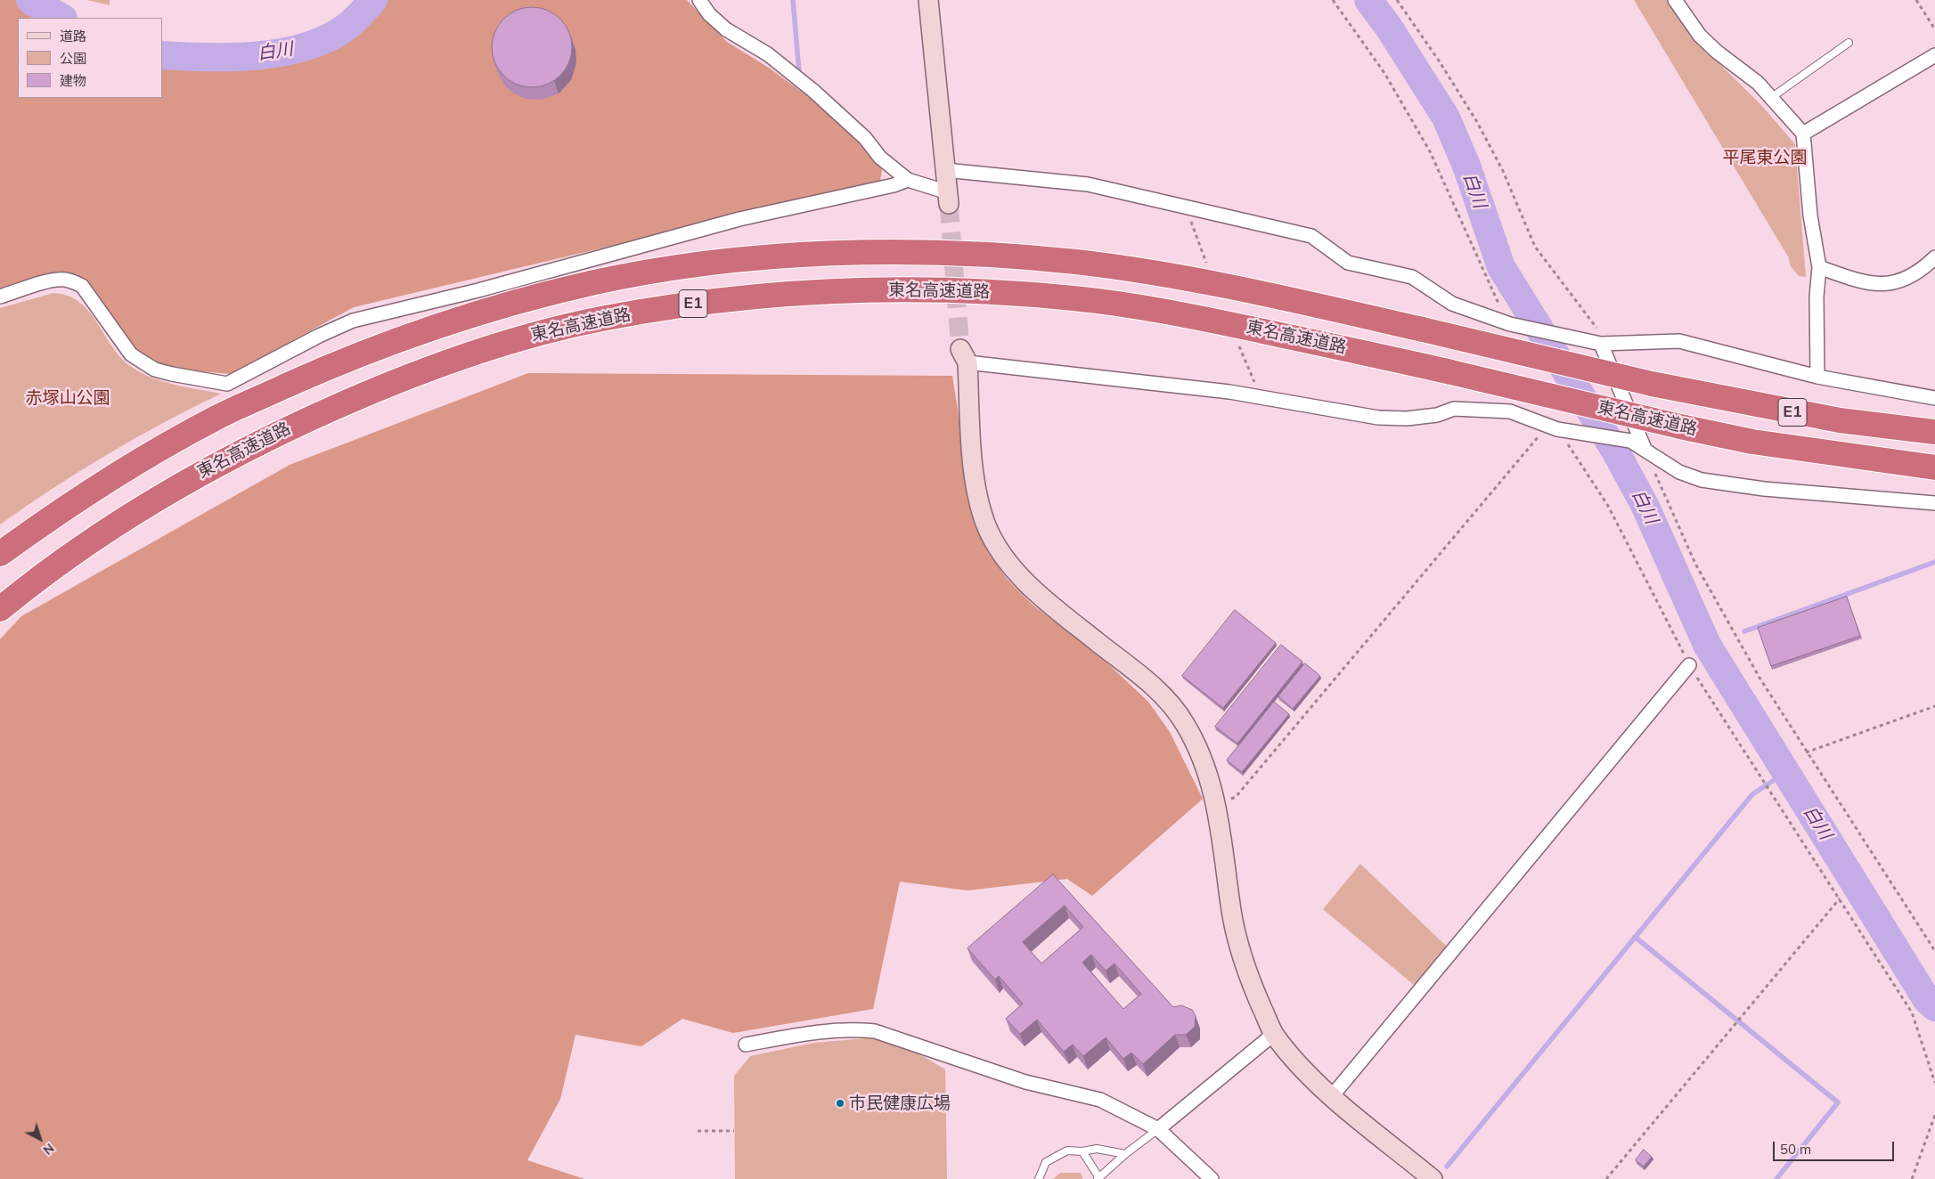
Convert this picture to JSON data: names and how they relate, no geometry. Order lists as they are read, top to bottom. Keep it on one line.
{"streets":{"highway":["東名高速道路","E1"]},"water":["白川"],"parks":["平尾東公園","赤塚山公園"],"places":["市民健康広場"],"legend":["道路","公園","建物"],"scale_bar":"50 m","north":"bottom right"}
